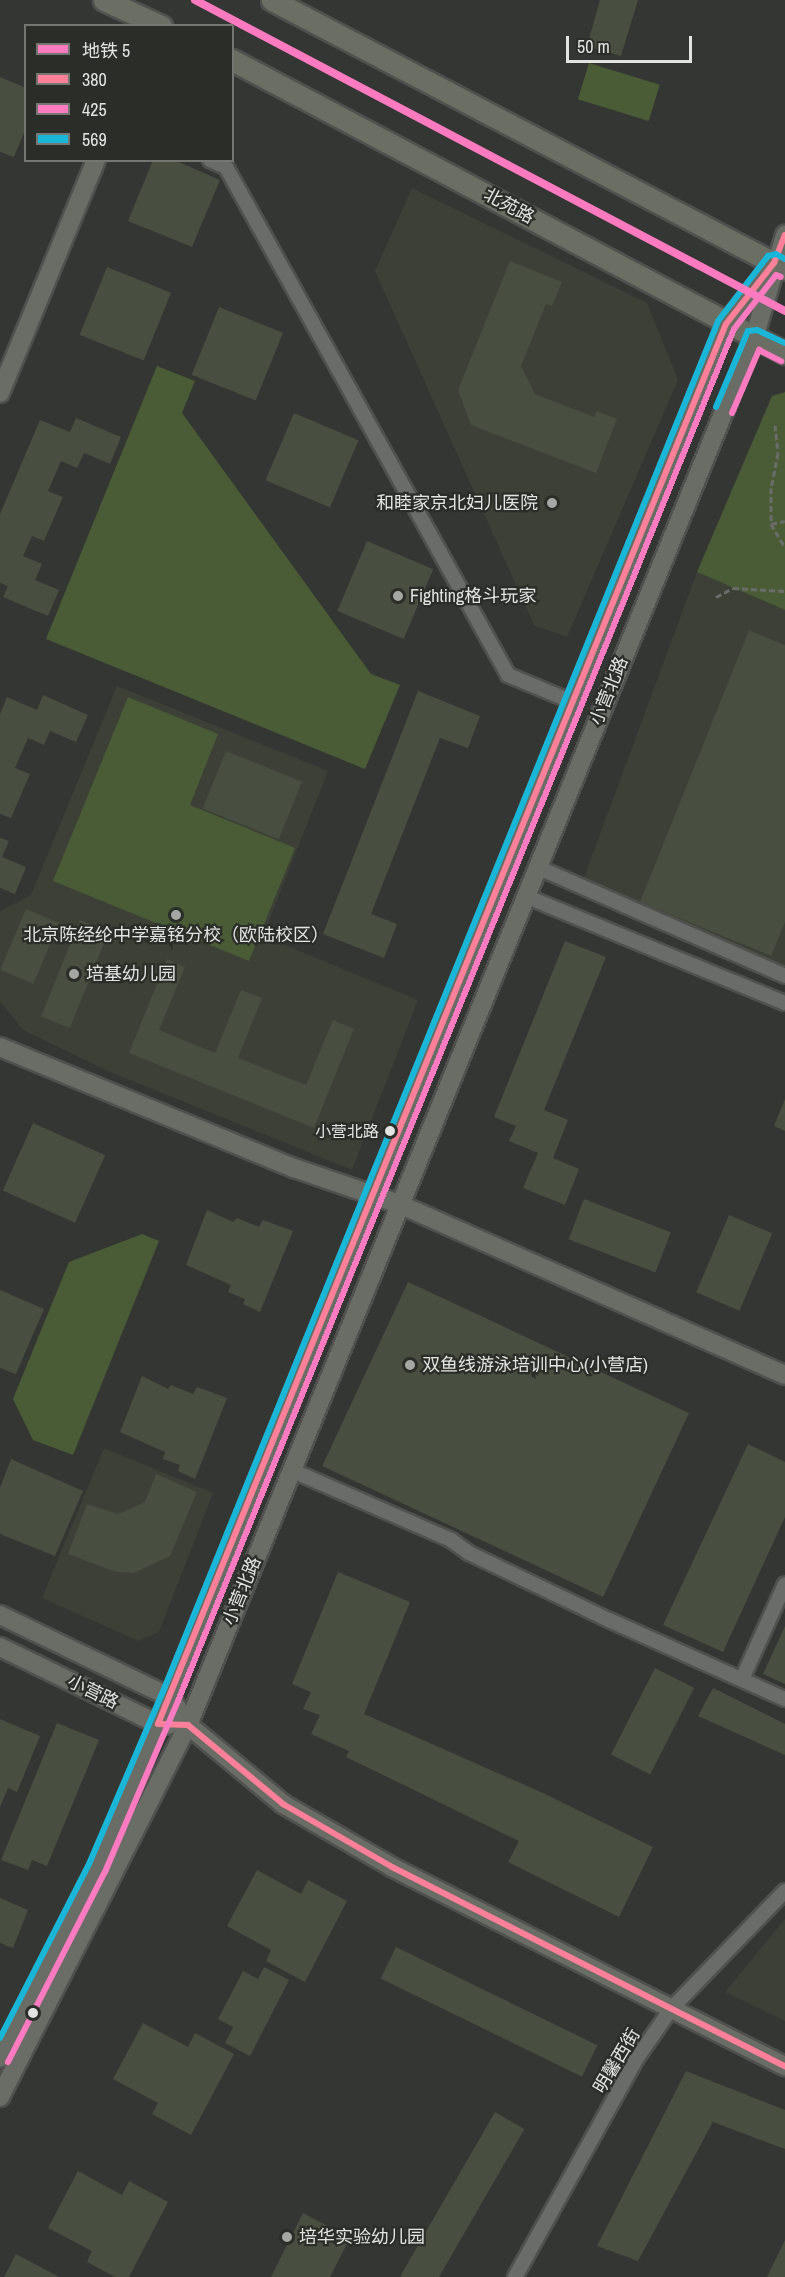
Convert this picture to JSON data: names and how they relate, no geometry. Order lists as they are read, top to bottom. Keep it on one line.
{"streets":{"main road":["北苑路"],"street":["小营北路","小营路","明馨西街"]},"crossings":[["北苑路","小营北路"],["小营北路","小营路"]],"places":["和睦家京北妇儿医院","Fighting格斗玩家","北京陈经纶中学嘉铭分校（欧陆校区）","培基幼儿园","小营北路","双鱼线游泳培训中心(小营店)","培华实验幼儿园"],"lines":["metro line 5","transit line 380","transit line 569","transit line 425"],"legend":["地铁 5","380","425","569"],"scale_bar":"50 m"}
